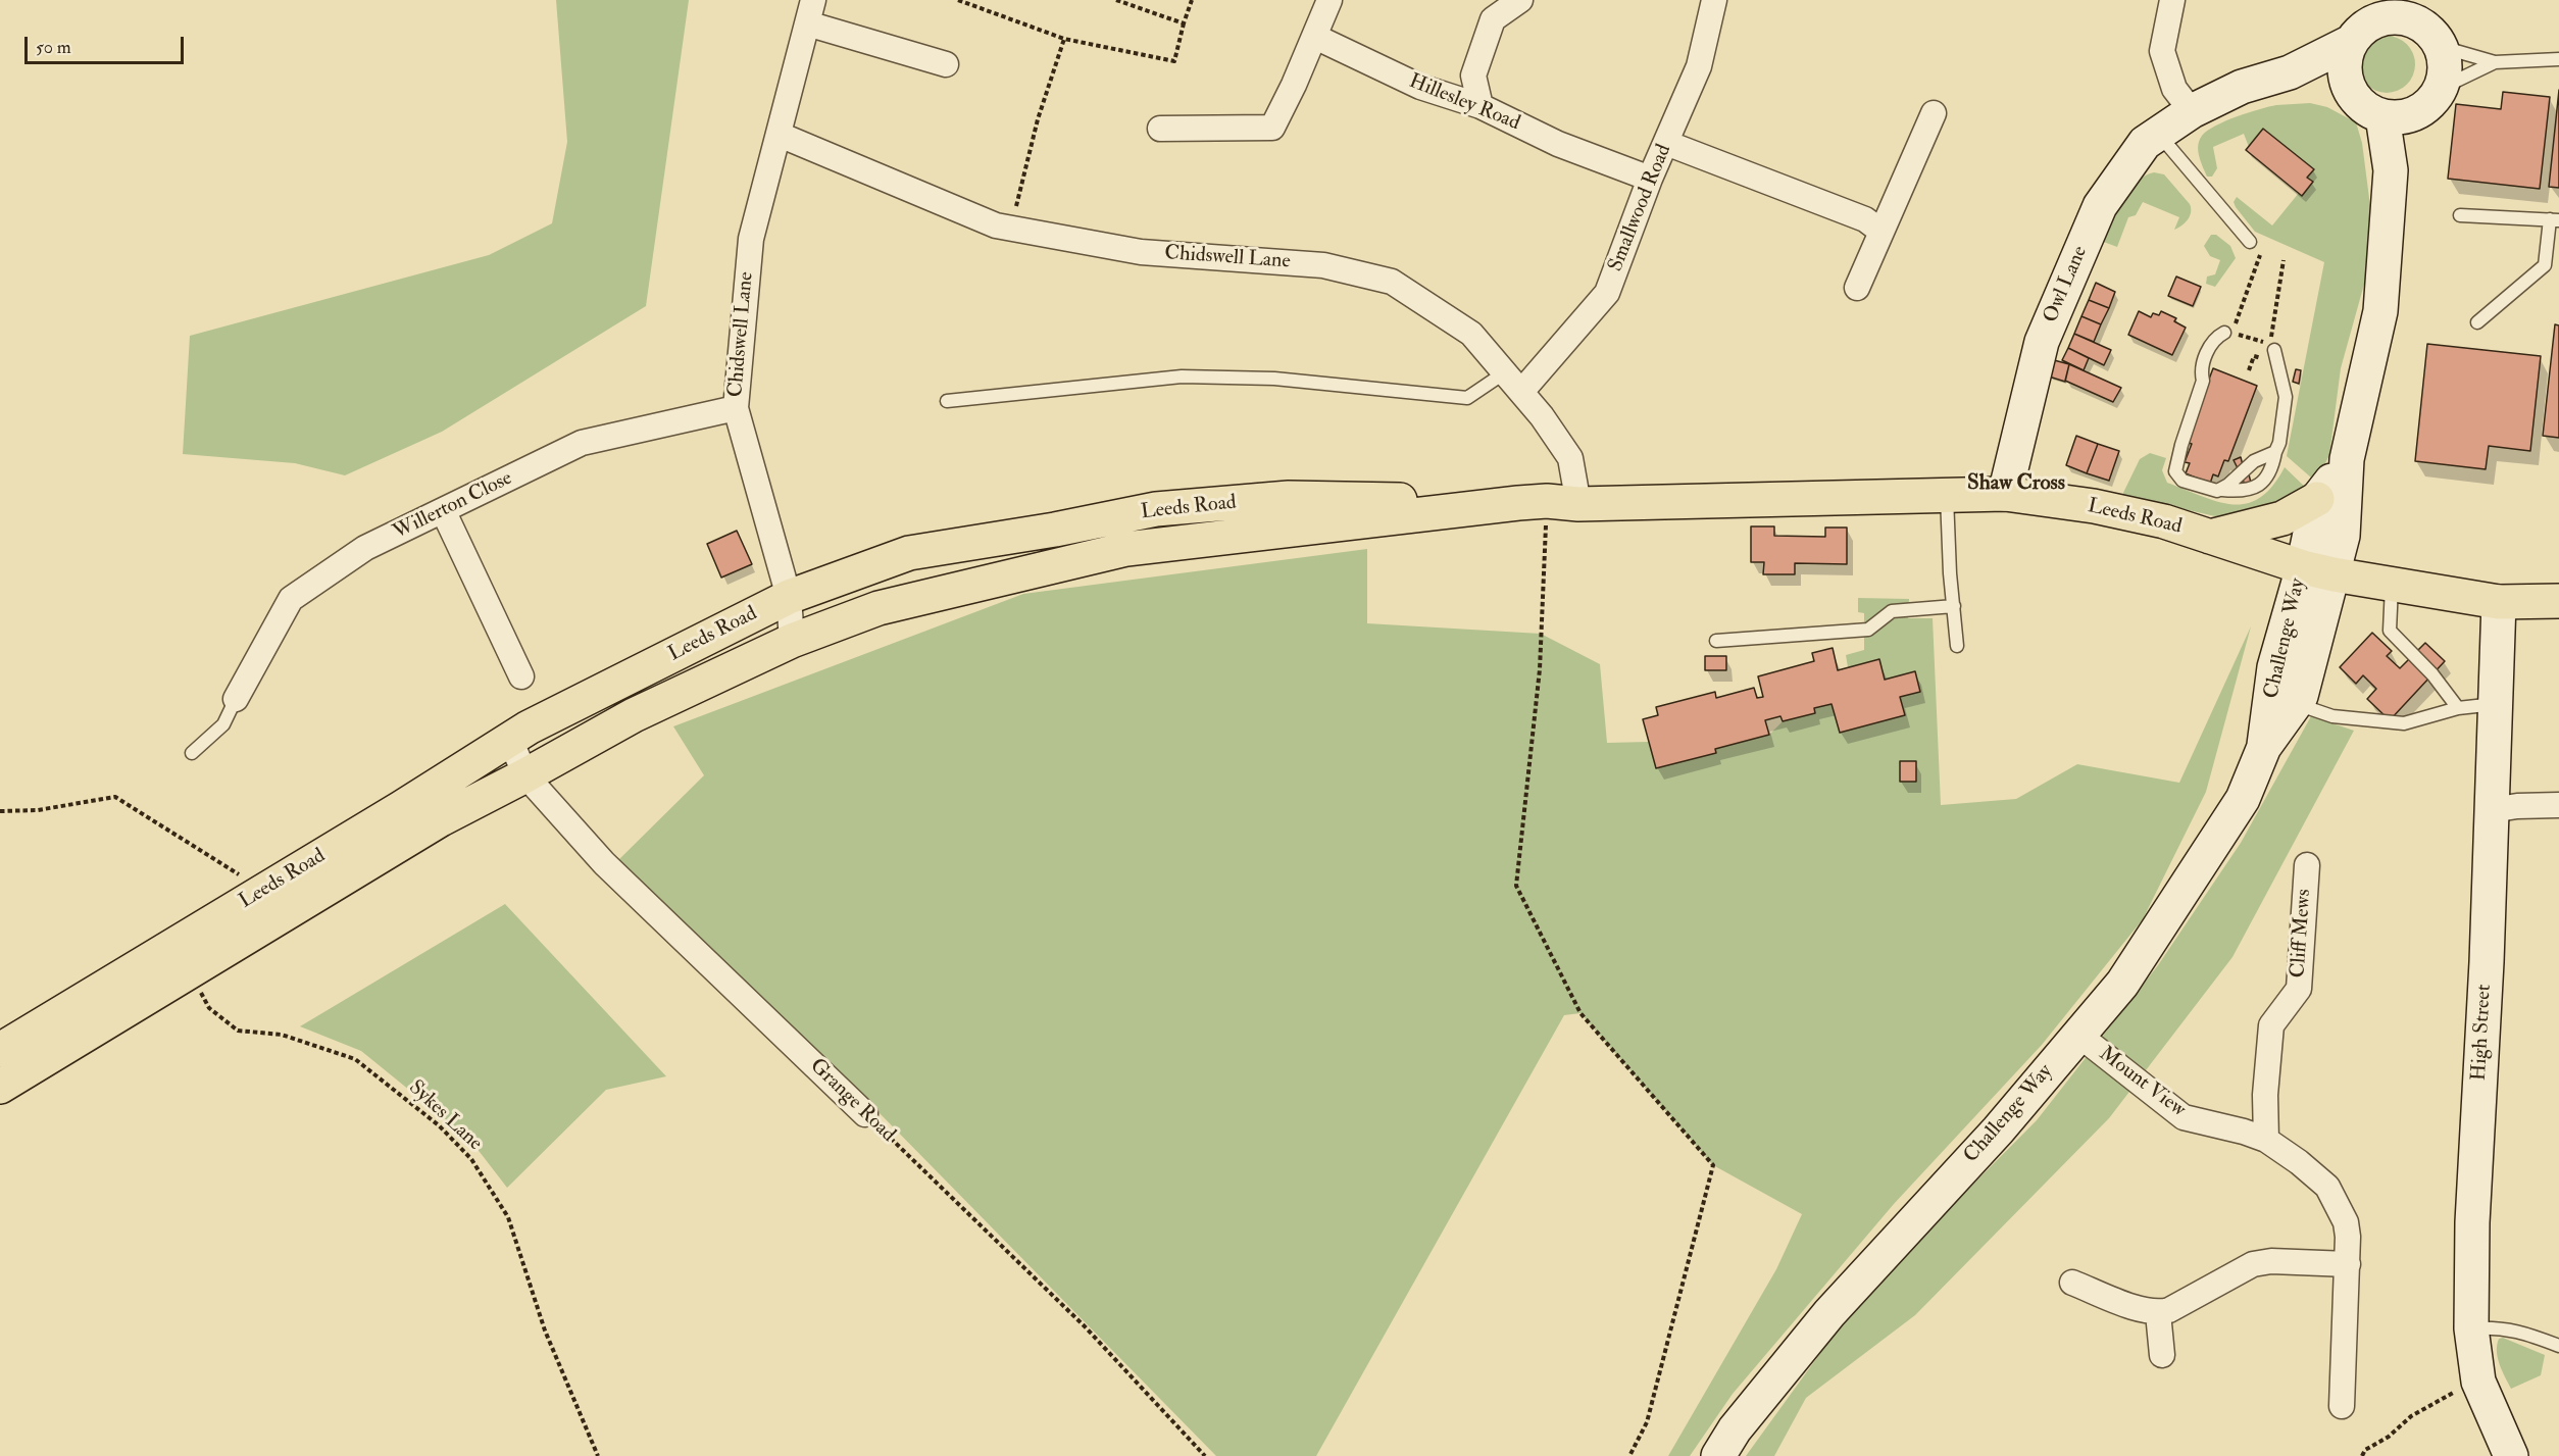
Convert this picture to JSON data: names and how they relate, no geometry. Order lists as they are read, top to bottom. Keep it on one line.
{"streets":{"main road":["Owl Lane","Leeds Road","Challenge Way","High Street"],"street":["Hillesley Road","Smallwood Road","Chidswell Lane","Willerton Close","Cliff Mews","Mount View","Grange Road"],"path":["Sykes Lane"]},"crossings":[["Hillesley Road","Smallwood Road"],["Smallwood Road","Chidswell Lane"],["Chidswell Lane","Willerton Close"],["Chidswell Lane","Leeds Road"],["Owl Lane","Leeds Road"],["Leeds Road","Challenge Way"],["Leeds Road","High Street"],["Leeds Road","Grange Road"],["Leeds Road","Sykes Lane"],["Challenge Way","Mount View"],["Cliff Mews","Mount View"]],"districts":["Shaw Cross"],"scale_bar":"50 m"}
